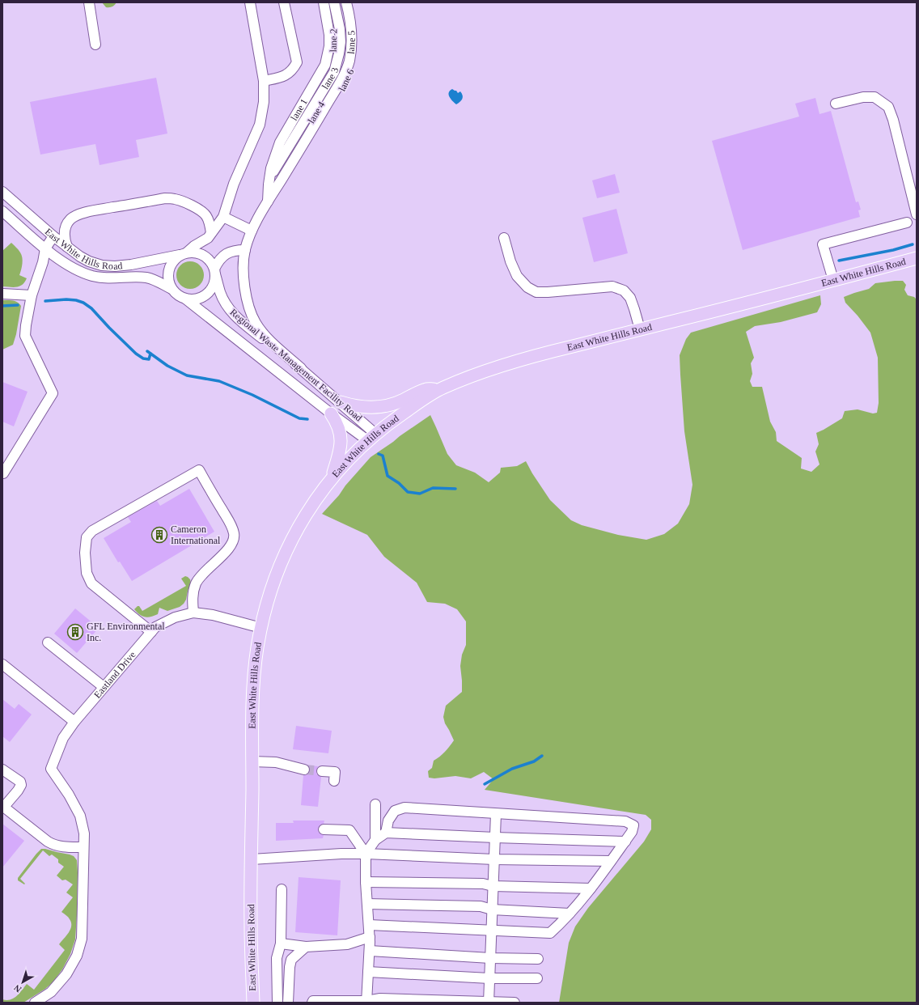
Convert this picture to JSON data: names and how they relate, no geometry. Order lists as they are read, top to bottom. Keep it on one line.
{"streets":{"main road":["East White Hills Road"],"street":["lane 1","lane 4","Regional Waste Management Facility Road","Eastland Drive"]},"crossings":[["lane 1","lane 4"],["East White Hills Road","Regional Waste Management Facility Road"],["East White Hills Road","Eastland Drive"]],"places":{"building":["Cameron International","GFL Environmental Inc."]},"north":"bottom left"}
